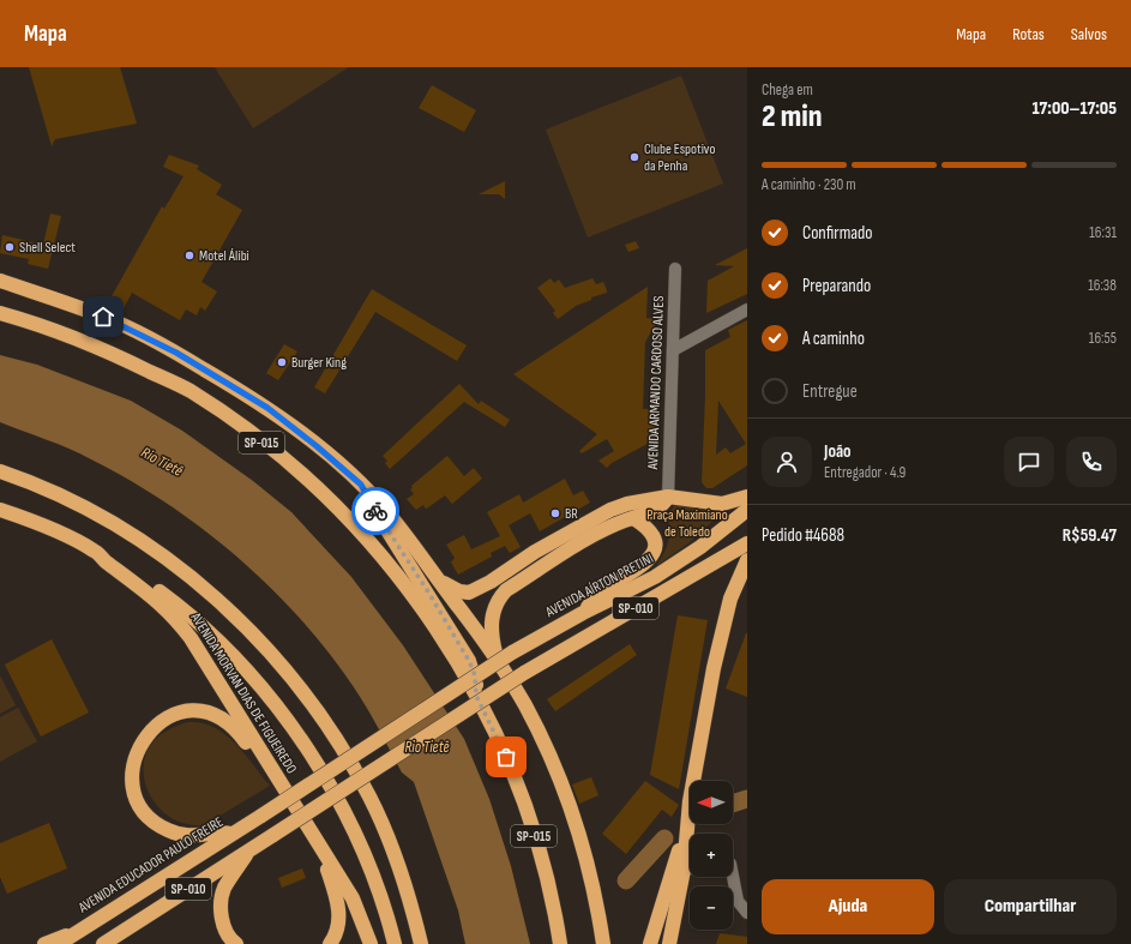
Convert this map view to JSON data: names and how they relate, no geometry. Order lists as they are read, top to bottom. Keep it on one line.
{"streets":{"highway":["SP-015","AVENIDA AÍRTON PRETINI","SP-010","AVENIDA MORVAN DIAS DE FIGUEIREDO","AVENIDA EDUCADOR PAULO FREIRE"],"street":["AVENIDA ARMANDO CARDOSO ALVES"]},"crossings":[["AVENIDA AÍRTON PRETINI","AVENIDA EDUCADOR PAULO FREIRE"]],"water":["Rio Tietê"],"parks":["Praça Maximiano de Toledo"],"places":["Clube Espotivo da Penha","Shell Select","Motel Álibi","Burger King","BR"],"north":"left","page":{"header":"Mapa","nav":["Mapa","Rotas","Salvos"],"heading":["2 min","Chega em","17:00–17:05"],"panel":["João","Entregador · 4.9","Pedido #4688","R$59.47"],"bar":"A caminho · 230 m","list":[["Confirmado","16:31"],["Preparando","16:38"],["A caminho","16:55"],"Entregue"],"map_buttons":["+","−"],"buttons":["Ajuda","Compartilhar"]}}
